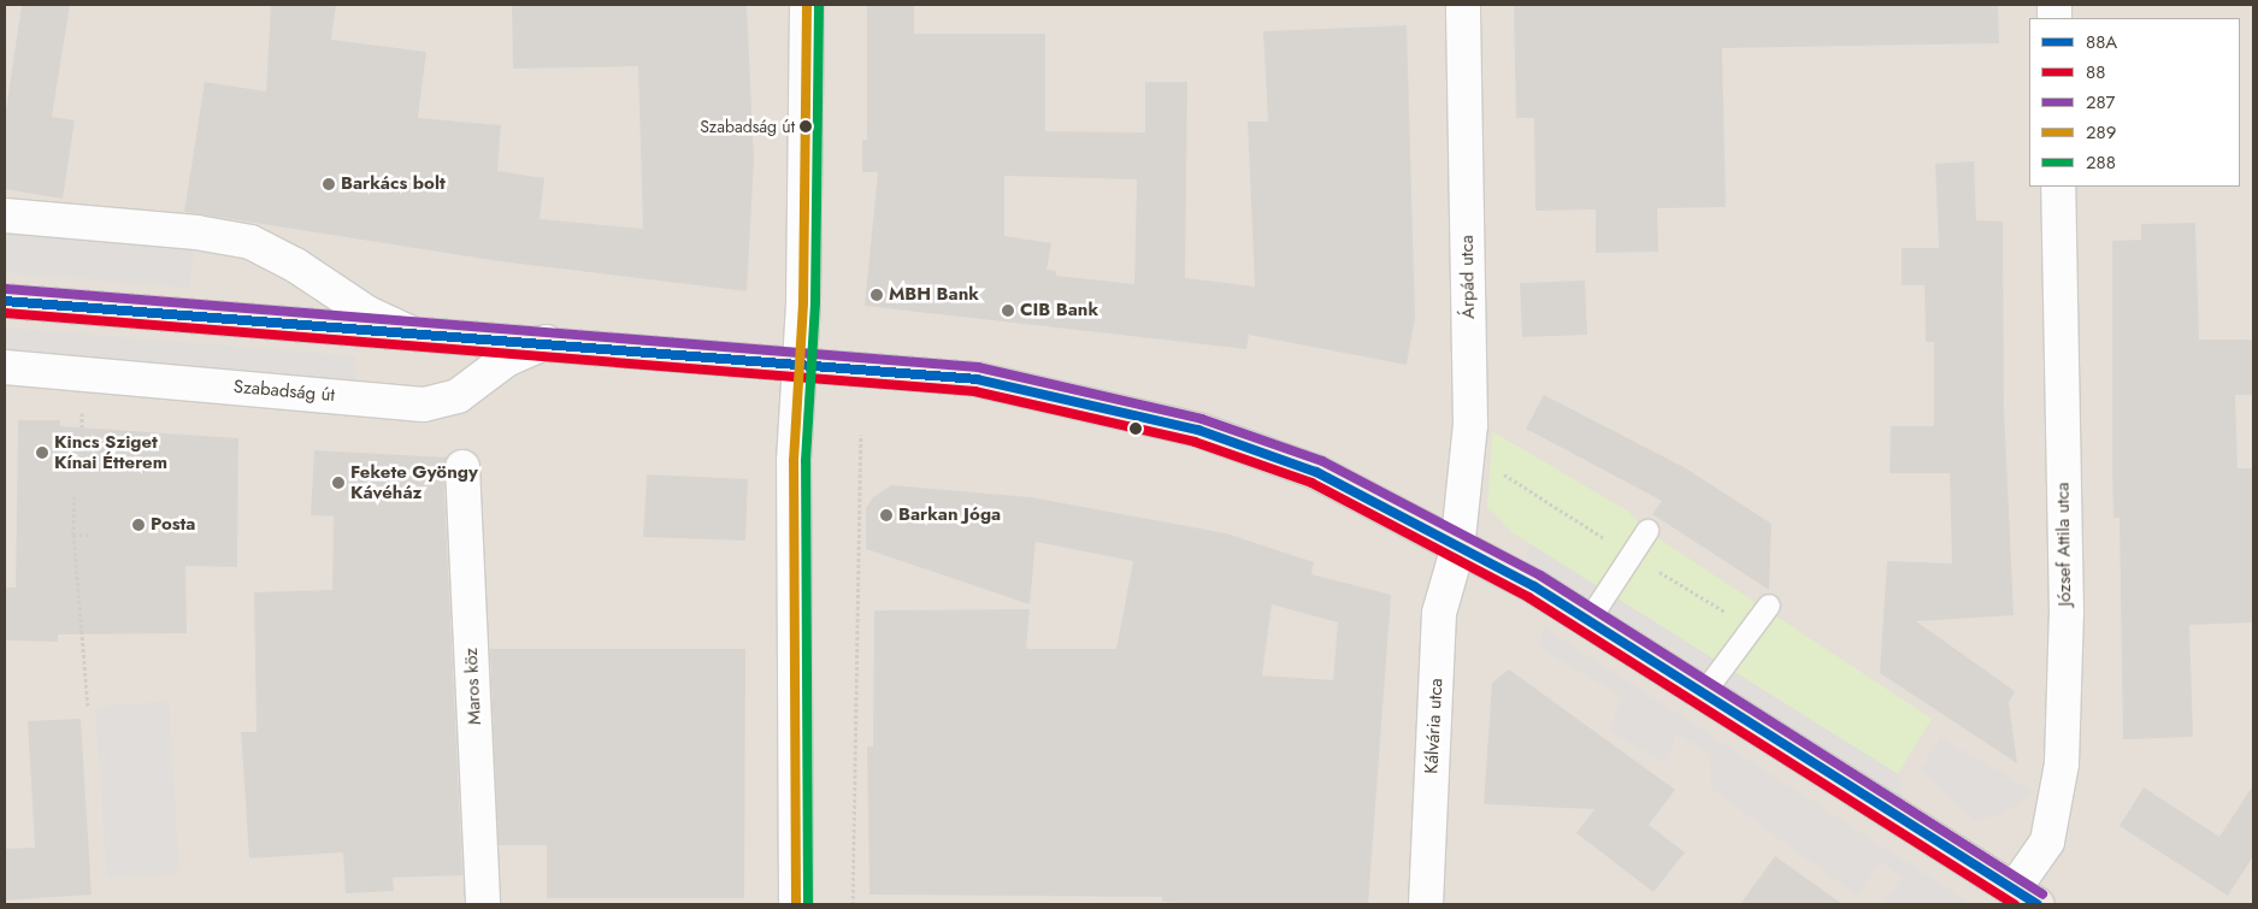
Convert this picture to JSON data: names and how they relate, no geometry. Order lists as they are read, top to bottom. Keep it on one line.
{"streets":{"main road":["Szabadság út"],"street":["Árpád utca","József Attila utca","Maros köz","Kálvária utca"]},"crossings":[["Árpád utca","Szabadság út"],["Árpád utca","Kálvária utca"],["Szabadság út","József Attila utca"],["Szabadság út","Kálvária utca"]],"places":["Szabadság út","Barkács bolt","MBH Bank","CIB Bank","Kincs Sziget Kínai Étterem","Fekete Gyöngy Kávéház","Barkan Jóga","Posta"],"lines":["transit line 289","transit line 288","transit line 287","transit line 88A","transit line 88"],"legend":["88A","88","287","289","288"]}
